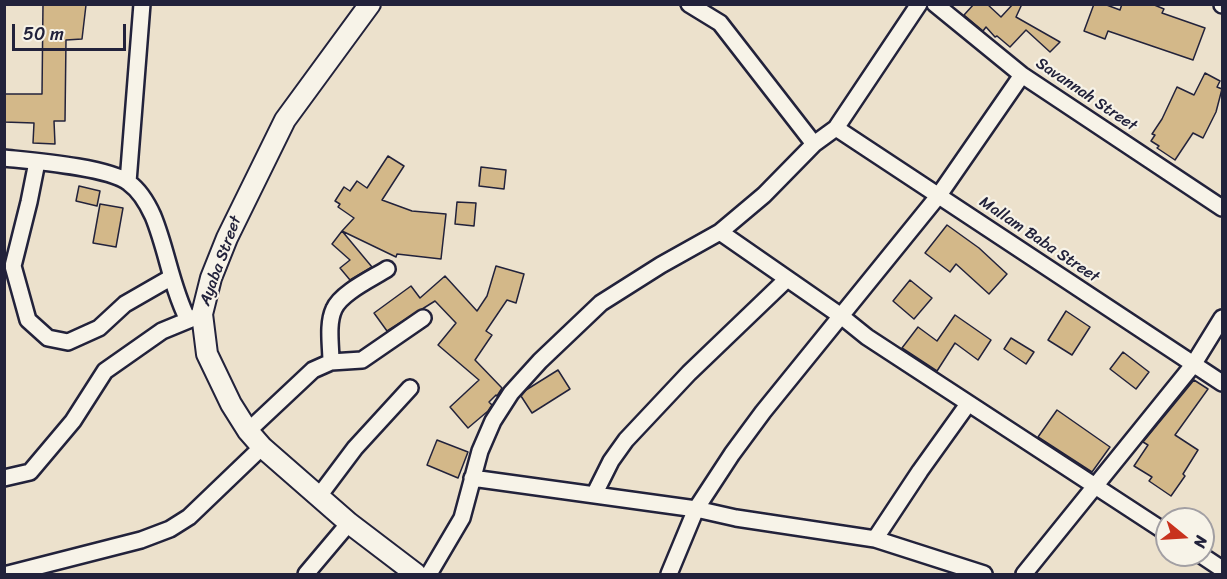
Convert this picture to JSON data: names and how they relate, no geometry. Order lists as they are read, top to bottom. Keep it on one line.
{"streets":{"main road":["Ayaba Street"],"street":["Savannah Street","Mallam Baba Street"]},"scale_bar":"50 m","north":"right"}
